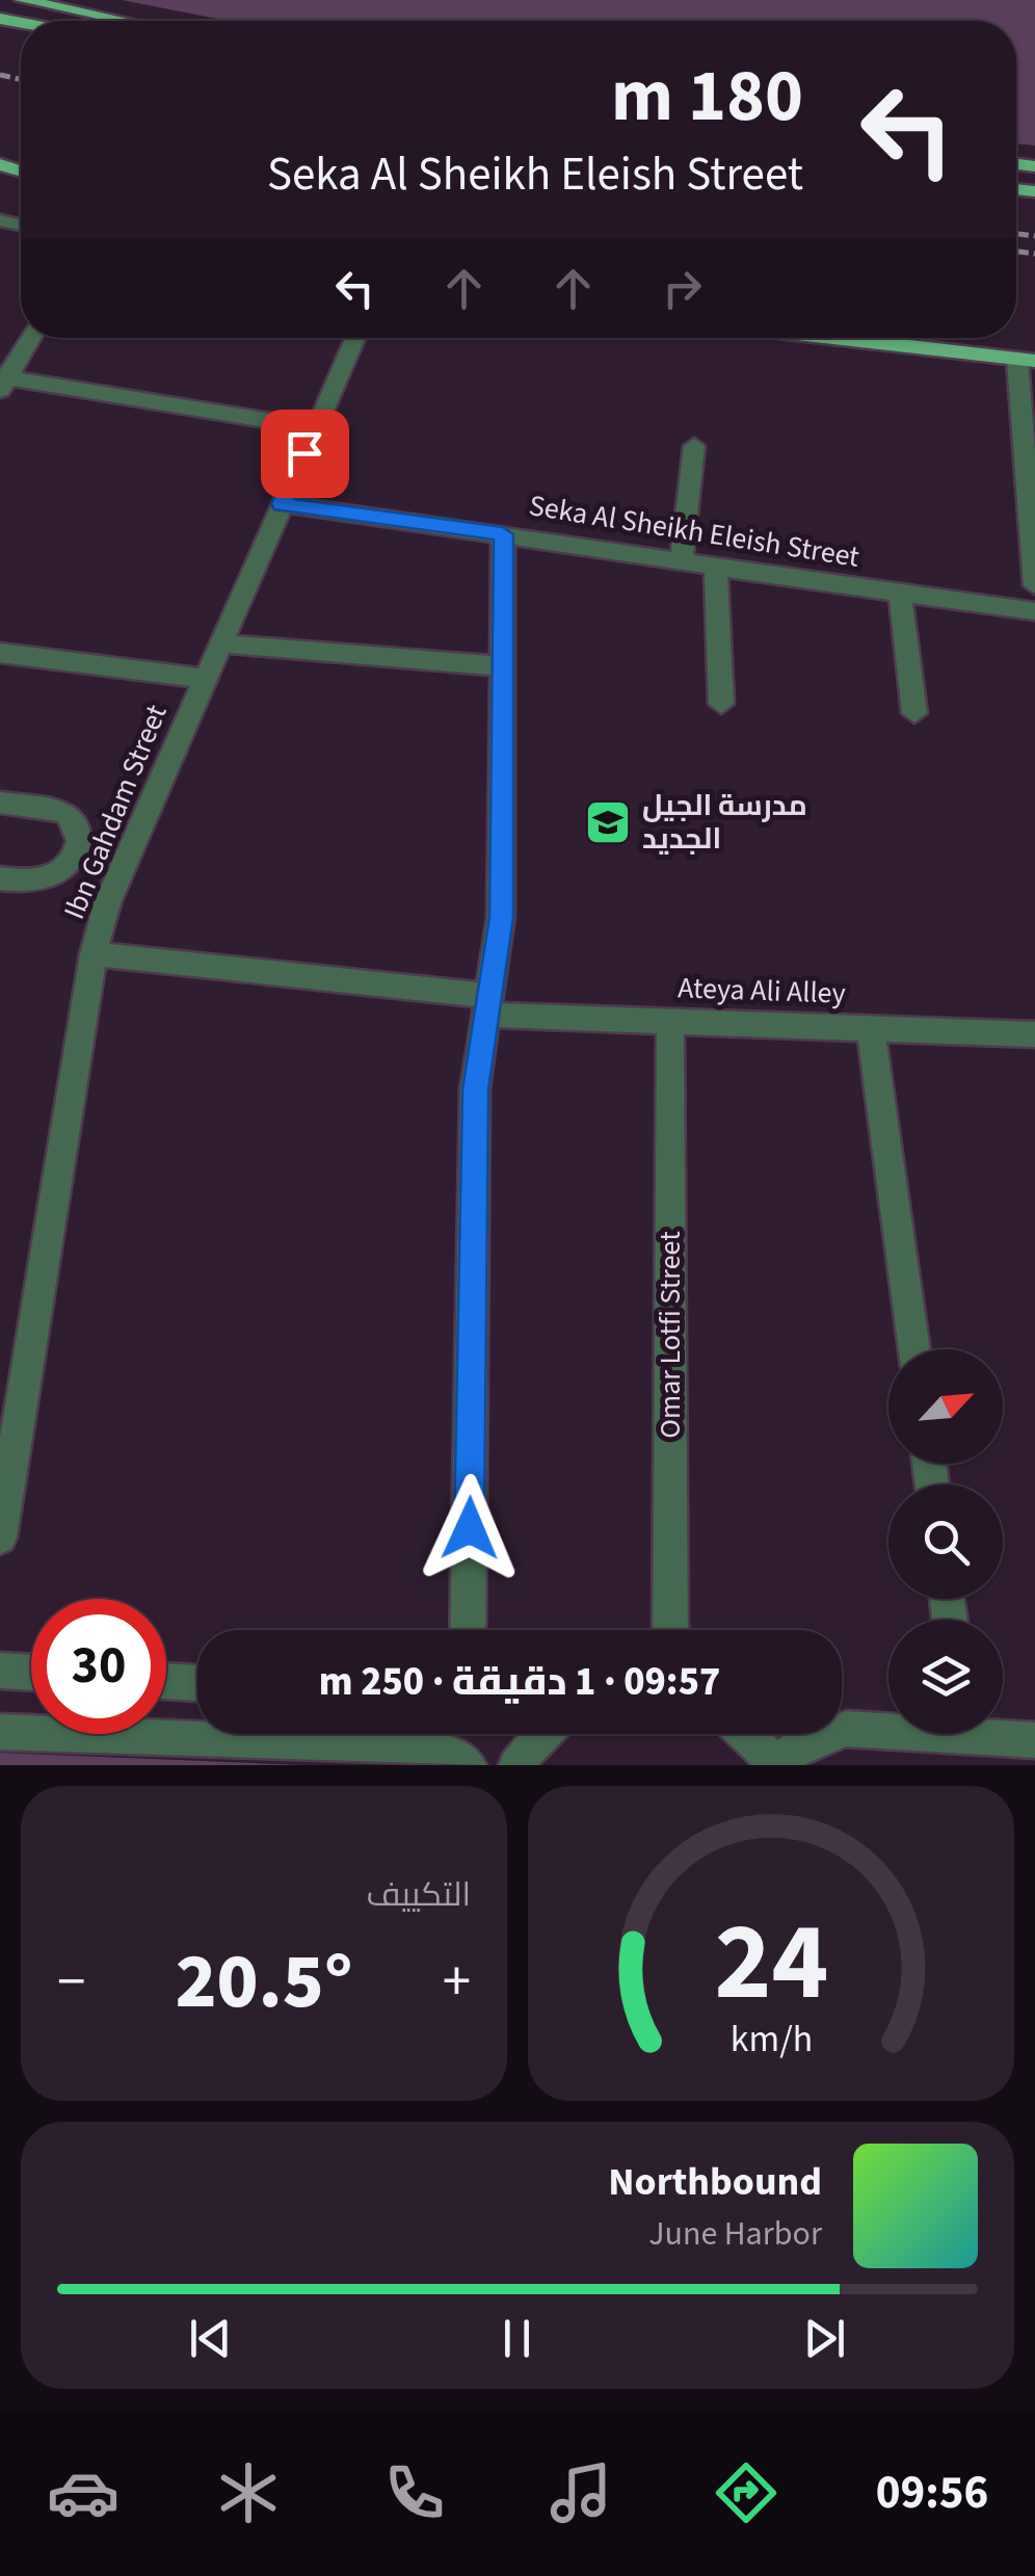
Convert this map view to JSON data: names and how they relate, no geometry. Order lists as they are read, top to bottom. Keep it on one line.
{"streets":{"street":["Seka Al Sheikh Eleish Street","Ibn Gahdam Street","Ateya Ali Alley","Omar Lotfi Street"]},"crossings":[["Seka Al Sheikh Eleish Street","Ibn Gahdam Street"],["Ibn Gahdam Street","Ateya Ali Alley"],["Ateya Ali Alley","Omar Lotfi Street"]],"places":{"school or university":["مدرسة الجيل الجديد"]},"north":"top right","page":{"turn":["180 m","Seka Al Sheikh Eleish Street"],"limit":"30","trip":"09:57 · 1 دقيقة · 250 m","tile":"التكييف","heat":["−","20.5°","+"],"song":["Northbound","June Harbor"],"tabs":"09:56","gauge":["24","km/h"]}}
